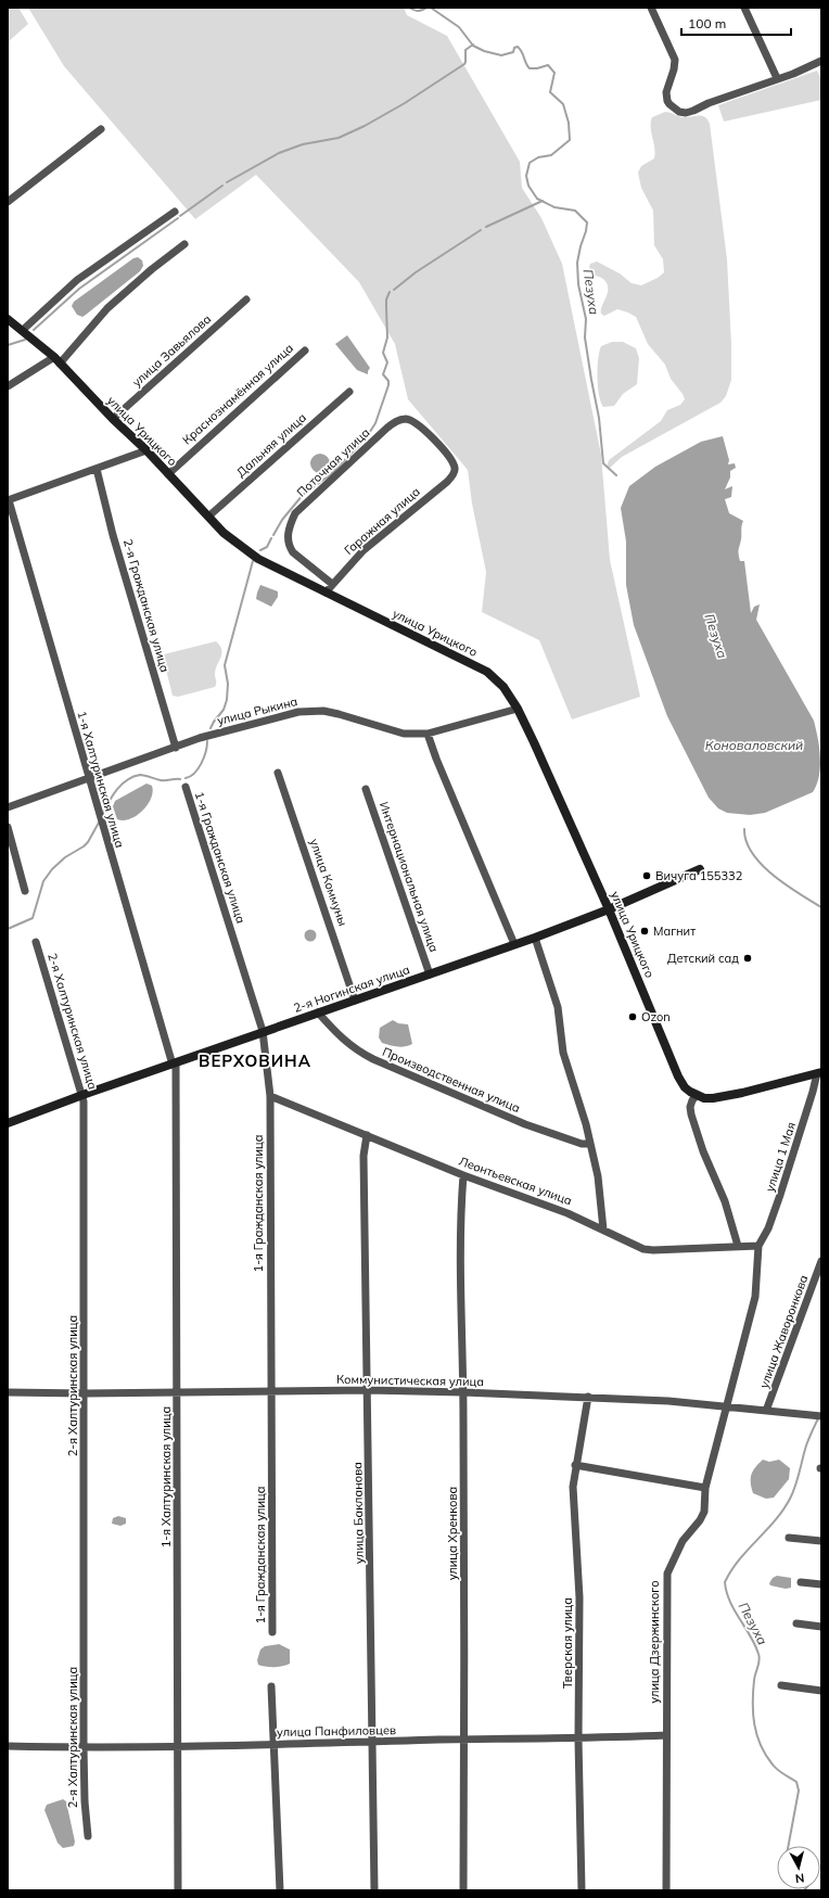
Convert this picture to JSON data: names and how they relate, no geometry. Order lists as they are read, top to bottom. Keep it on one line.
{"streets":{"main road":["улица Урицкого","2-я Ногинская улица"],"street":["улица Завьялова","Краснознамённая улица","Дальняя улица","Поточная улица","Гаражная улица","2-я Гражданская улица","улица Рыкина","1-я Халтуринская улица","1-я Гражданская улица","Интернациональная улица","улица Коммуны","2-я Халтуринская улица","Производственная улица","улица 1 Мая","Леонтьевская улица","улица Жаворонкова","Коммунистическая улица","улица Бакланова","улица Хренкова","улица Дзержинского","Тверская улица","улица Панфиловцев"]},"crossings":[["улица Завьялова","улица Урицкого"],["Краснознамённая улица","улица Урицкого"],["улица Урицкого","Дальняя улица"],["улица Урицкого","Гаражная улица"],["улица Урицкого","улица Рыкина"],["улица Урицкого","2-я Ногинская улица"],["Поточная улица","Гаражная улица"],["2-я Гражданская улица","улица Рыкина"],["улица Рыкина","1-я Халтуринская улица"],["1-я Халтуринская улица","2-я Ногинская улица"],["1-я Халтуринская улица","Коммунистическая улица"],["1-я Халтуринская улица","улица Панфиловцев"],["1-я Гражданская улица","2-я Ногинская улица"],["1-я Гражданская улица","Леонтьевская улица"],["1-я Гражданская улица","Коммунистическая улица"],["Интернациональная улица","2-я Ногинская улица"],["улица Коммуны","2-я Ногинская улица"],["2-я Ногинская улица","2-я Халтуринская улица"],["2-я Ногинская улица","Производственная улица"],["2-я Халтуринская улица","Коммунистическая улица"],["2-я Халтуринская улица","улица Панфиловцев"],["улица 1 Мая","Леонтьевская улица"],["улица 1 Мая","улица Дзержинского"],["Леонтьевская улица","улица Бакланова"],["Леонтьевская улица","улица Хренкова"],["Леонтьевская улица","улица Дзержинского"],["улица Жаворонкова","Коммунистическая улица"],["Коммунистическая улица","улица Бакланова"],["Коммунистическая улица","улица Хренкова"],["Коммунистическая улица","улица Дзержинского"],["Коммунистическая улица","Тверская улица"],["улица Бакланова","улица Панфиловцев"],["улица Хренкова","улица Панфиловцев"],["улица Дзержинского","улица Панфиловцев"],["Тверская улица","улица Панфиловцев"]],"districts":["ВЕРХОВИНА"],"water":["Пезуха","Коноваловский"],"places":["Вичуга 155332","Магнит","Детский сад","Ozon"],"scale_bar":"100 m","north":"bottom"}
